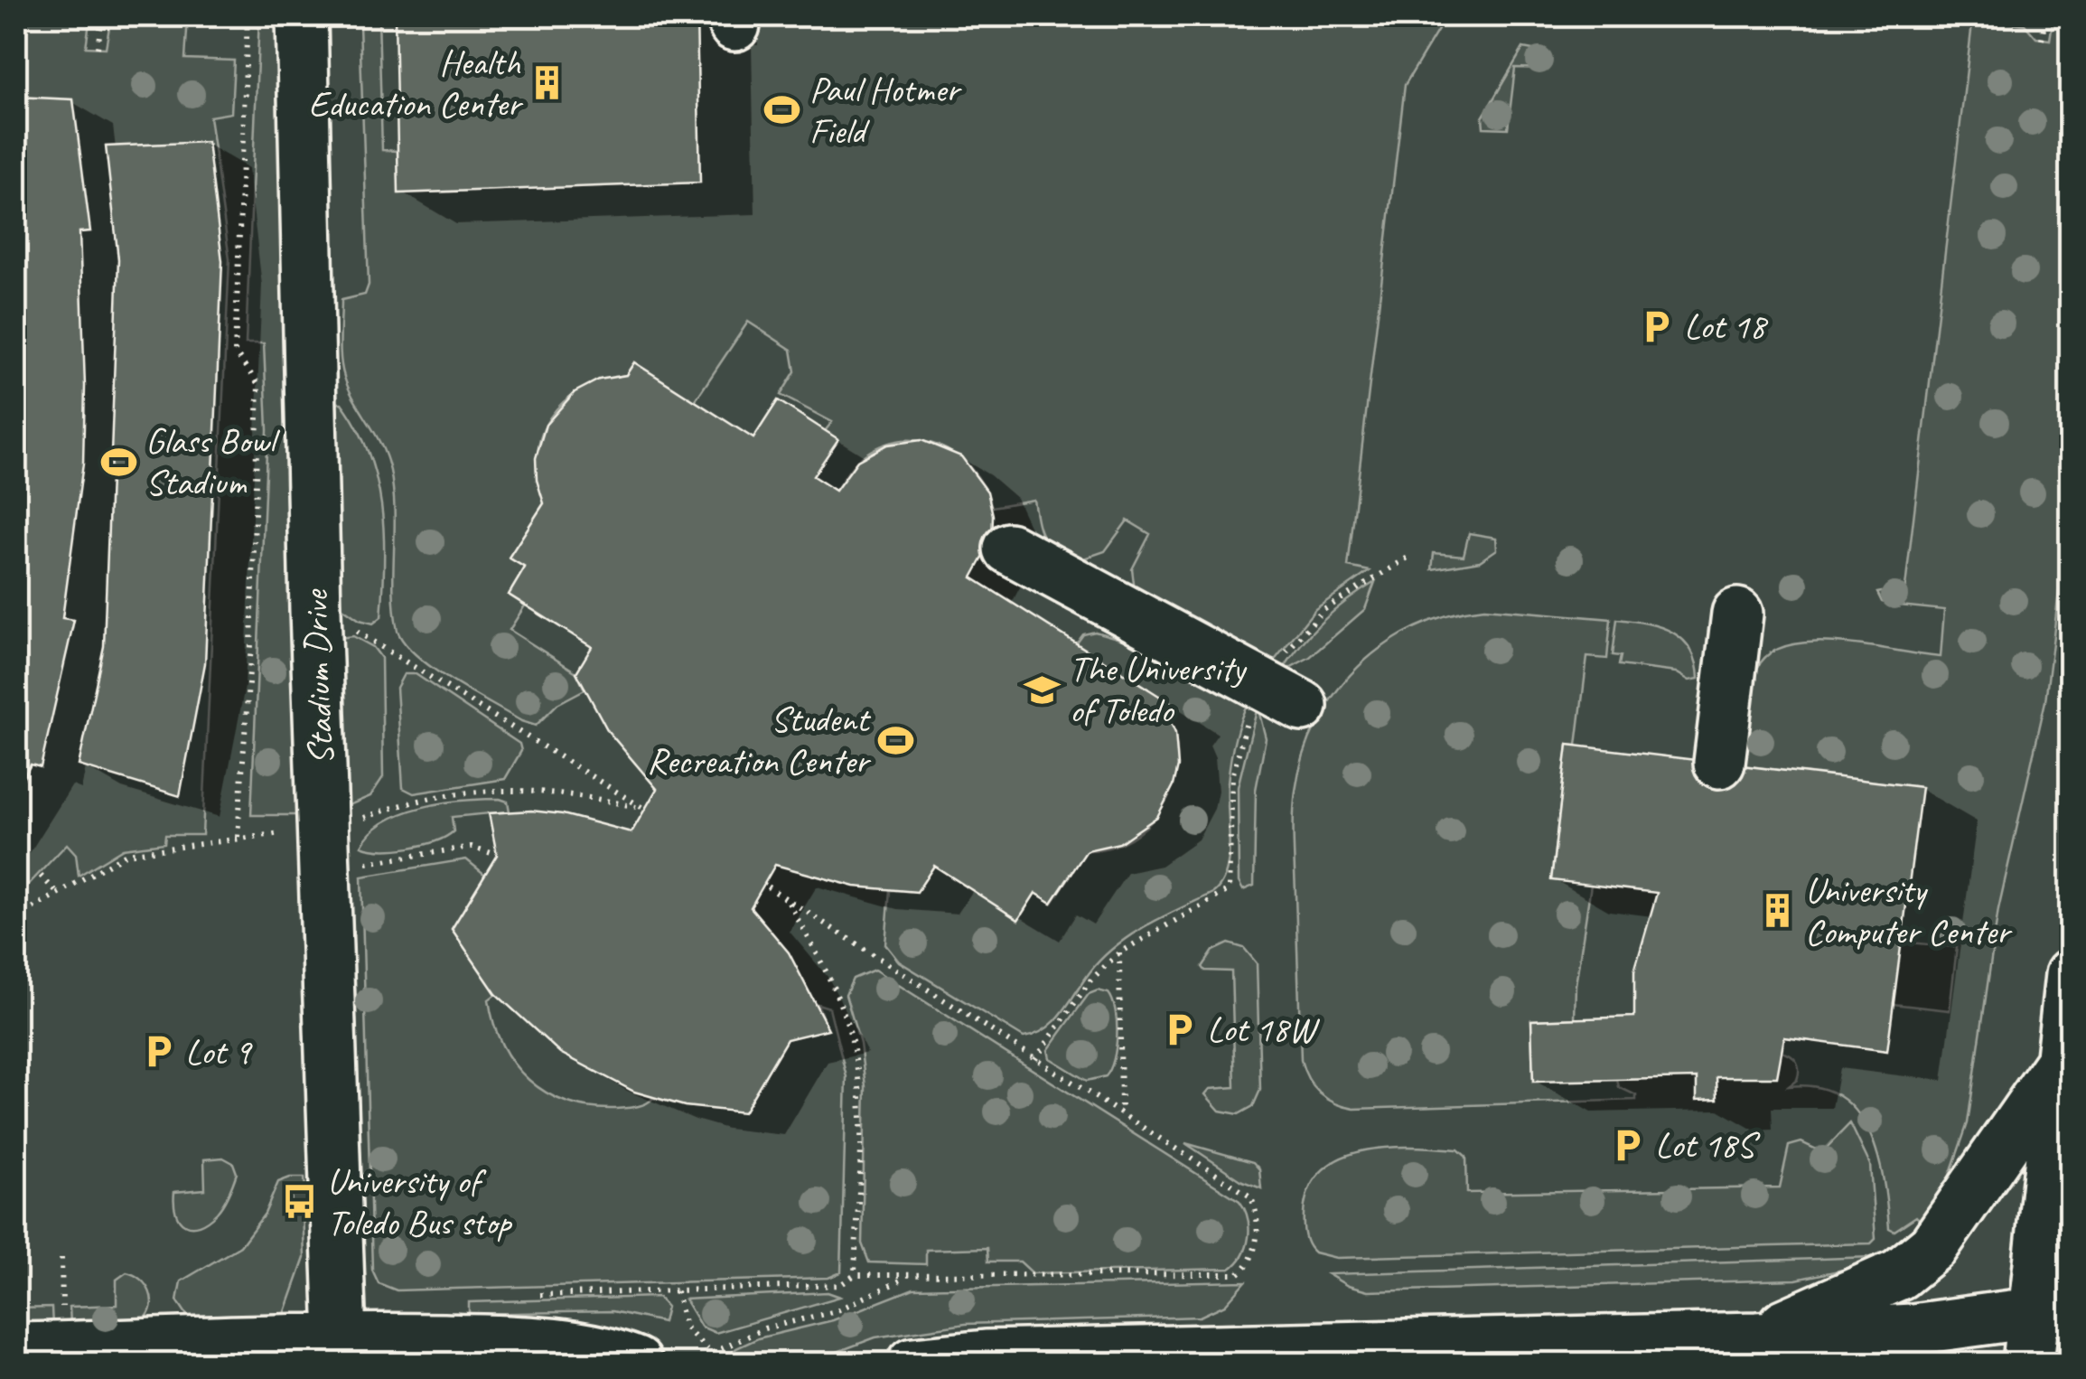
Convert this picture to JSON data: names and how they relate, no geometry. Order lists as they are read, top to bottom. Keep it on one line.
{"streets":{"street":["Stadium Drive"]},"places":{"building":["Health Education Center","University Computer Center"],"sports":["Paul Hotmer Field","Glass Bowl Stadium","Student Recreation Center"],"parking":["Lot 18","Lot 18W","Lot 9","Lot 18S"],"school or university":["The University of Toledo"],"bus stop":["University of Toledo Bus stop"]}}
